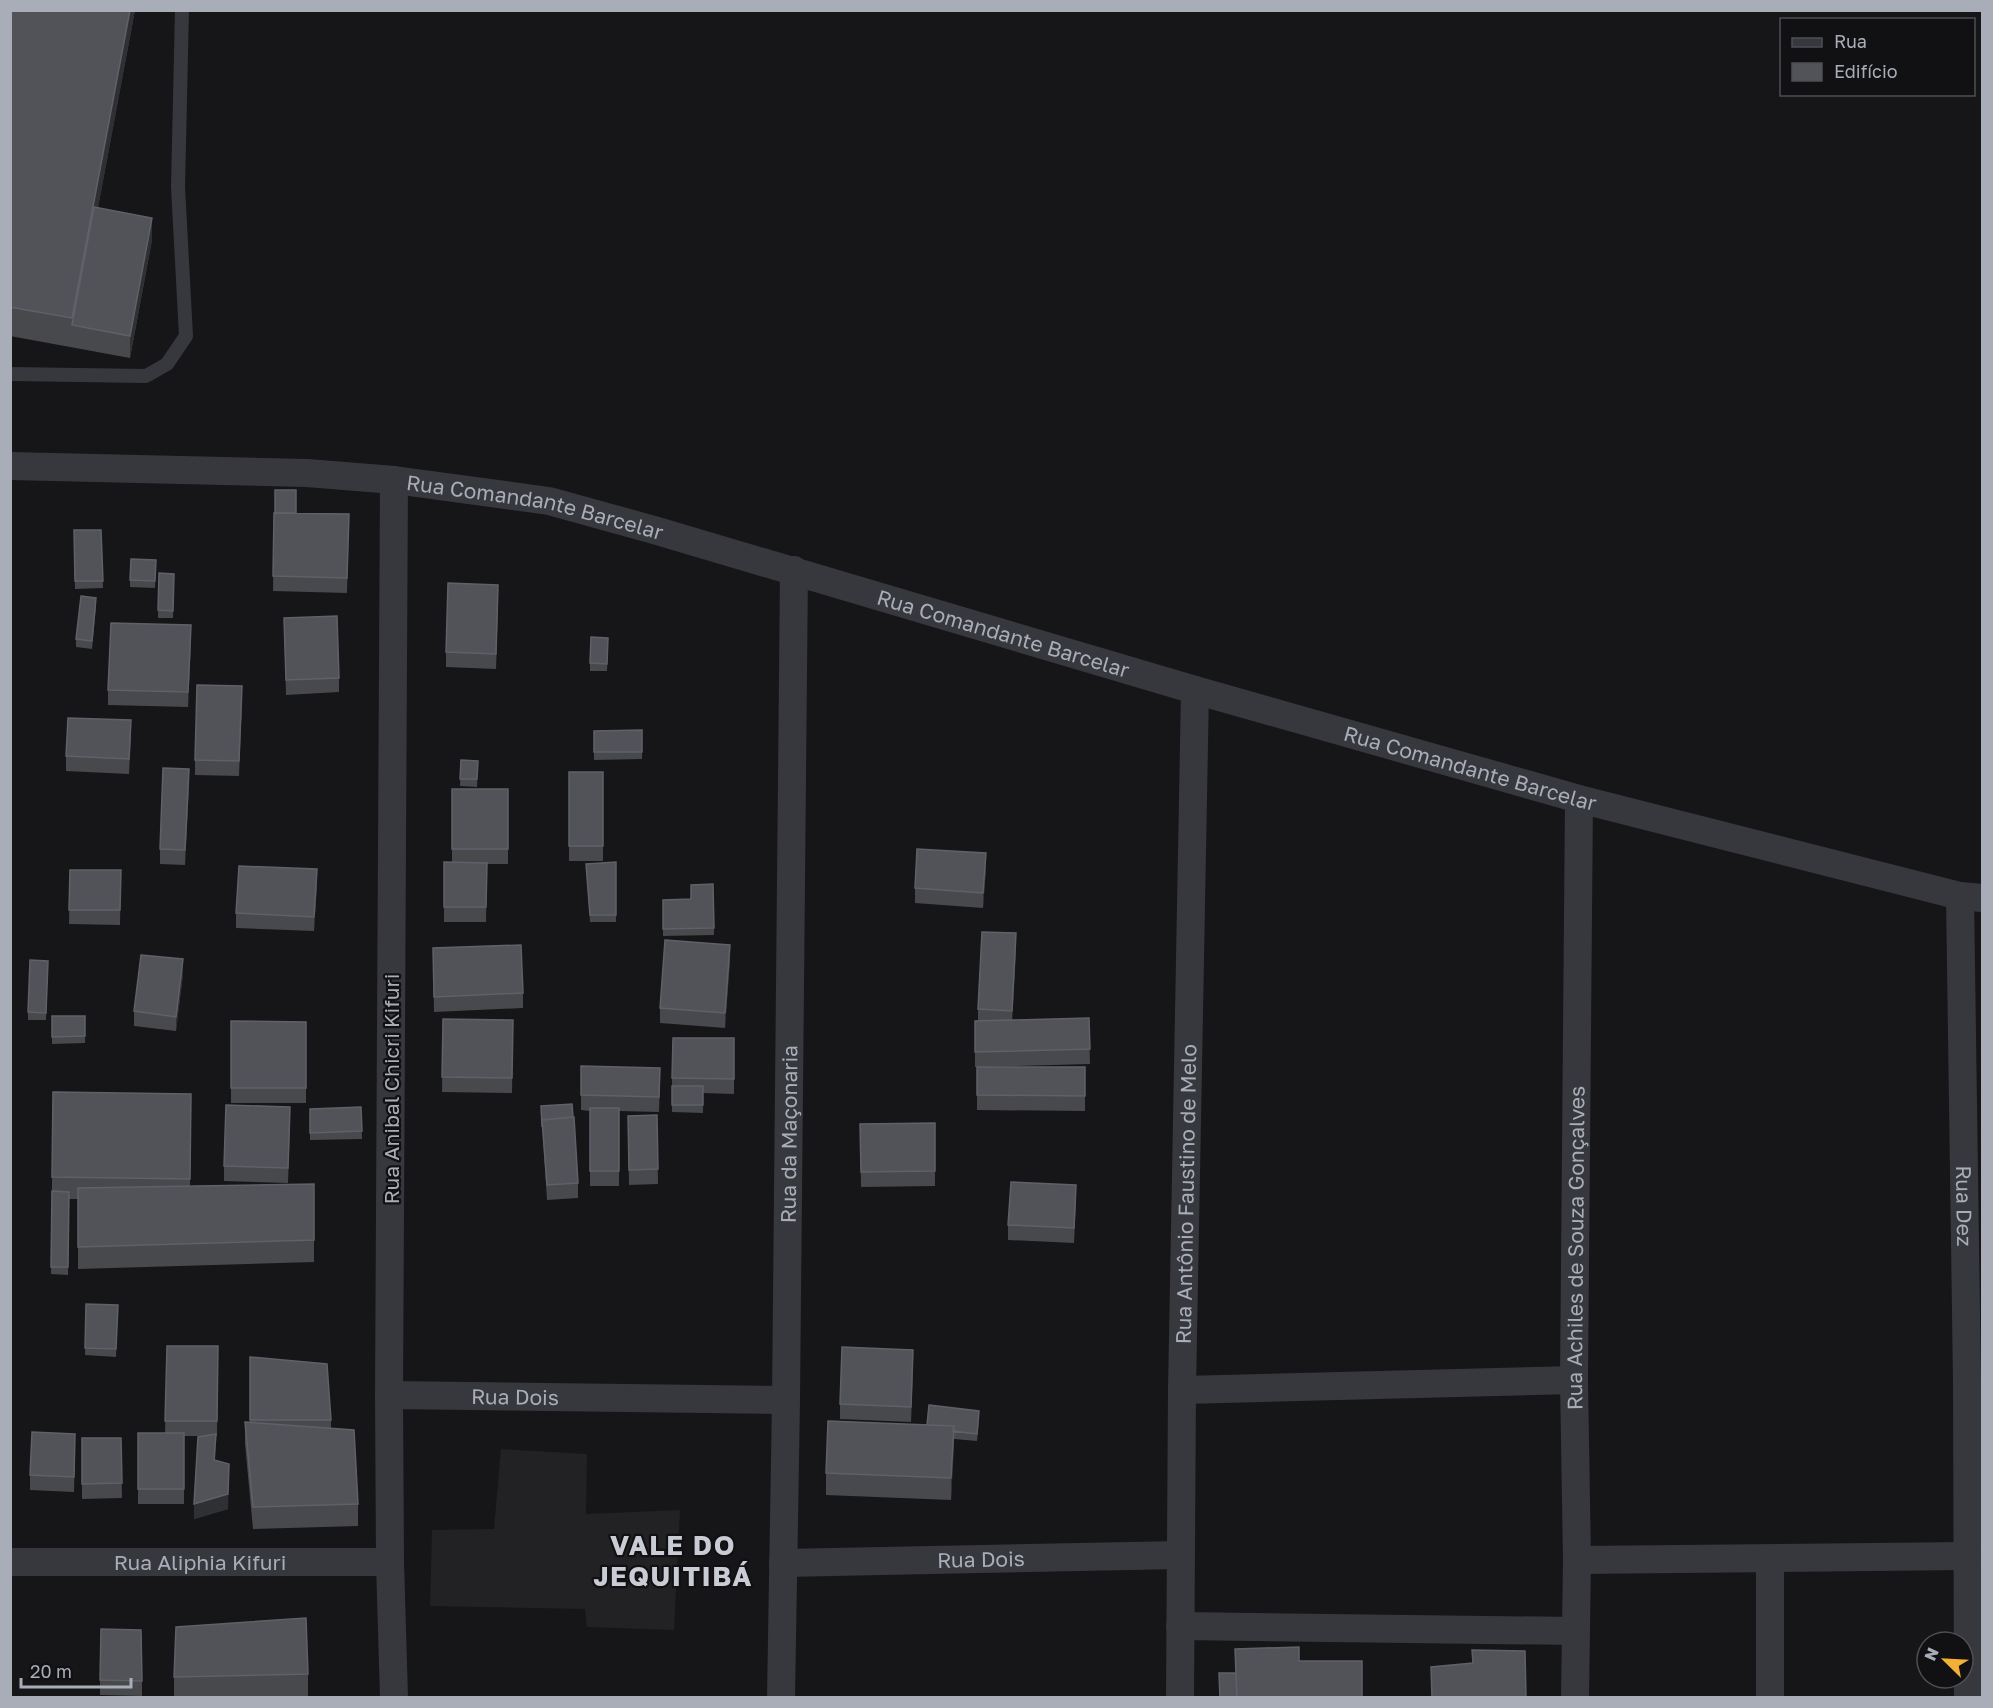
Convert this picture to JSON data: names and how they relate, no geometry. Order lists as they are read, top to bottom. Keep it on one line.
{"streets":{"street":["Rua Comandante Barcelar","Rua Anibal Chicri Kifuri","Rua da Maçonaria","Rua Antônio Faustino de Melo","Rua Dez","Rua Achiles de Souza Gonçalves","Rua Dois","Rua Aliphia Kifuri"]},"crossings":[["Rua Comandante Barcelar","Rua Anibal Chicri Kifuri"],["Rua Comandante Barcelar","Rua da Maçonaria"],["Rua Comandante Barcelar","Rua Antônio Faustino de Melo"],["Rua Comandante Barcelar","Rua Dez"],["Rua Comandante Barcelar","Rua Achiles de Souza Gonçalves"],["Rua Anibal Chicri Kifuri","Rua Dois"],["Rua Anibal Chicri Kifuri","Rua Aliphia Kifuri"],["Rua da Maçonaria","Rua Dois"],["Rua Antônio Faustino de Melo","Rua Dois"]],"districts":["VALE DO JEQUITIBÁ"],"legend":["Rua","Edifício"],"scale_bar":"20 m","north":"top left"}
